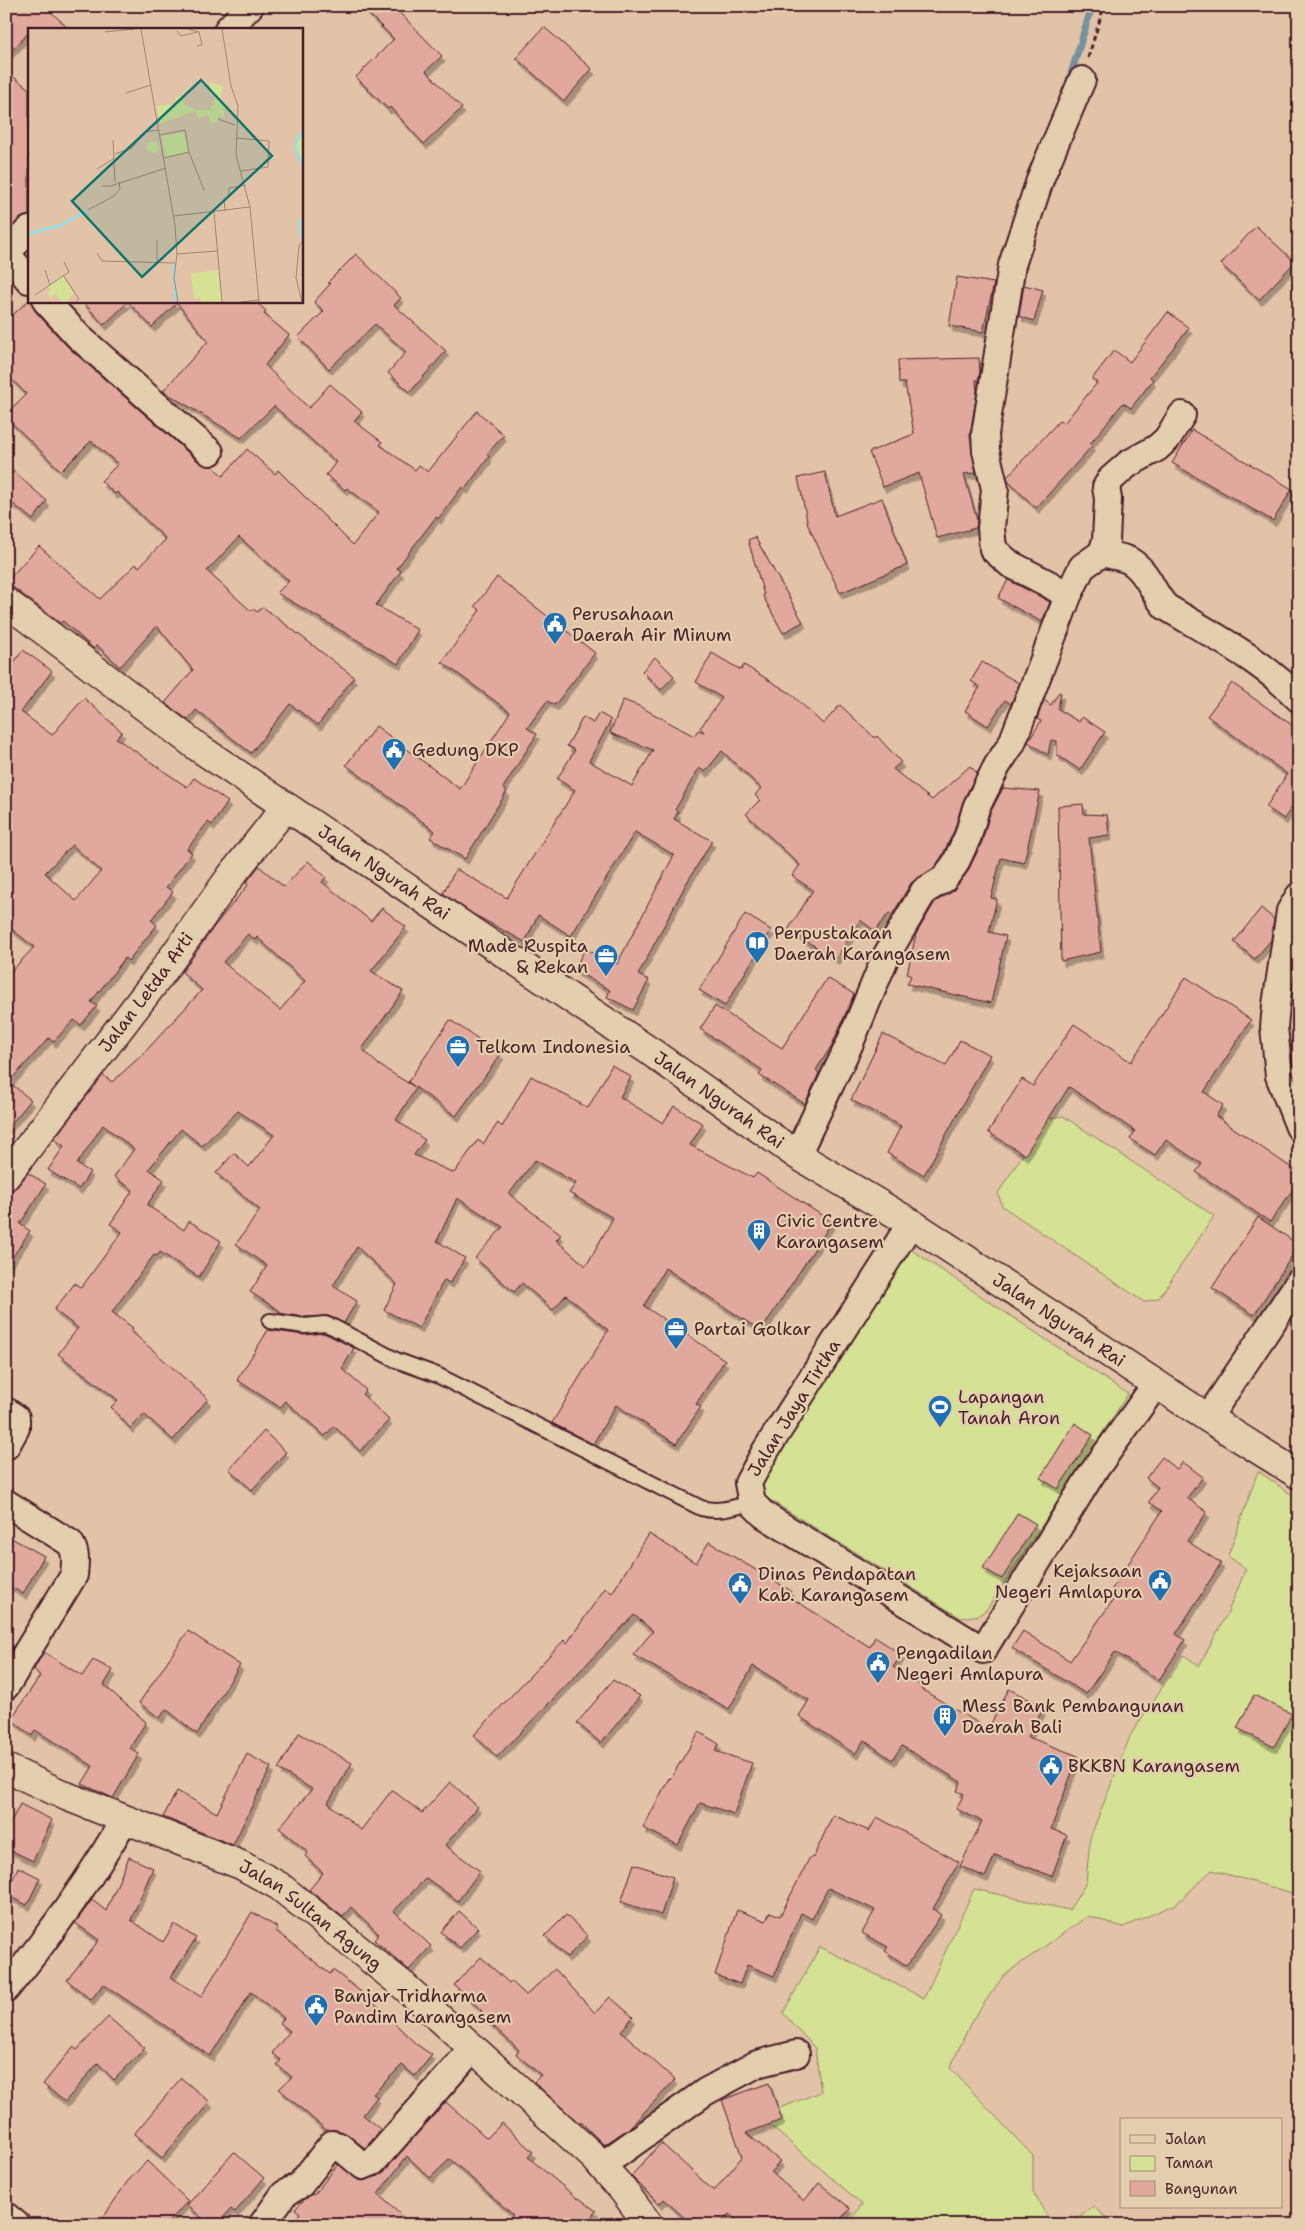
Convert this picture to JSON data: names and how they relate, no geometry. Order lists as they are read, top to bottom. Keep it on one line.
{"streets":{"street":["Jalan Ngurah Rai","Jalan Letda Arti","Jalan Jaya Tirtha","Jalan Sultan Agung"]},"crossings":[["Jalan Ngurah Rai","Jalan Letda Arti"],["Jalan Ngurah Rai","Jalan Jaya Tirtha"]],"places":{"public building":["Perusahaan Daerah Air Minum","Gedung DKP","Kejaksaan Negeri Amlapura","Dinas Pendapatan Kab. Karangasem","Pengadilan Negeri Amlapura","BKKBN Karangasem","Banjar Tridharma Pandim Karangasem"],"library":["Perpustakaan Daerah Karangasem"],"office":["Made Ruspita & Rekan","Telkom Indonesia","Partai Golkar"],"building":["Civic Centre Karangasem","Mess Bank Pembangunan Daerah Bali"],"sports":["Lapangan Tanah Aron"]},"legend":["Jalan","Taman","Bangunan"]}
